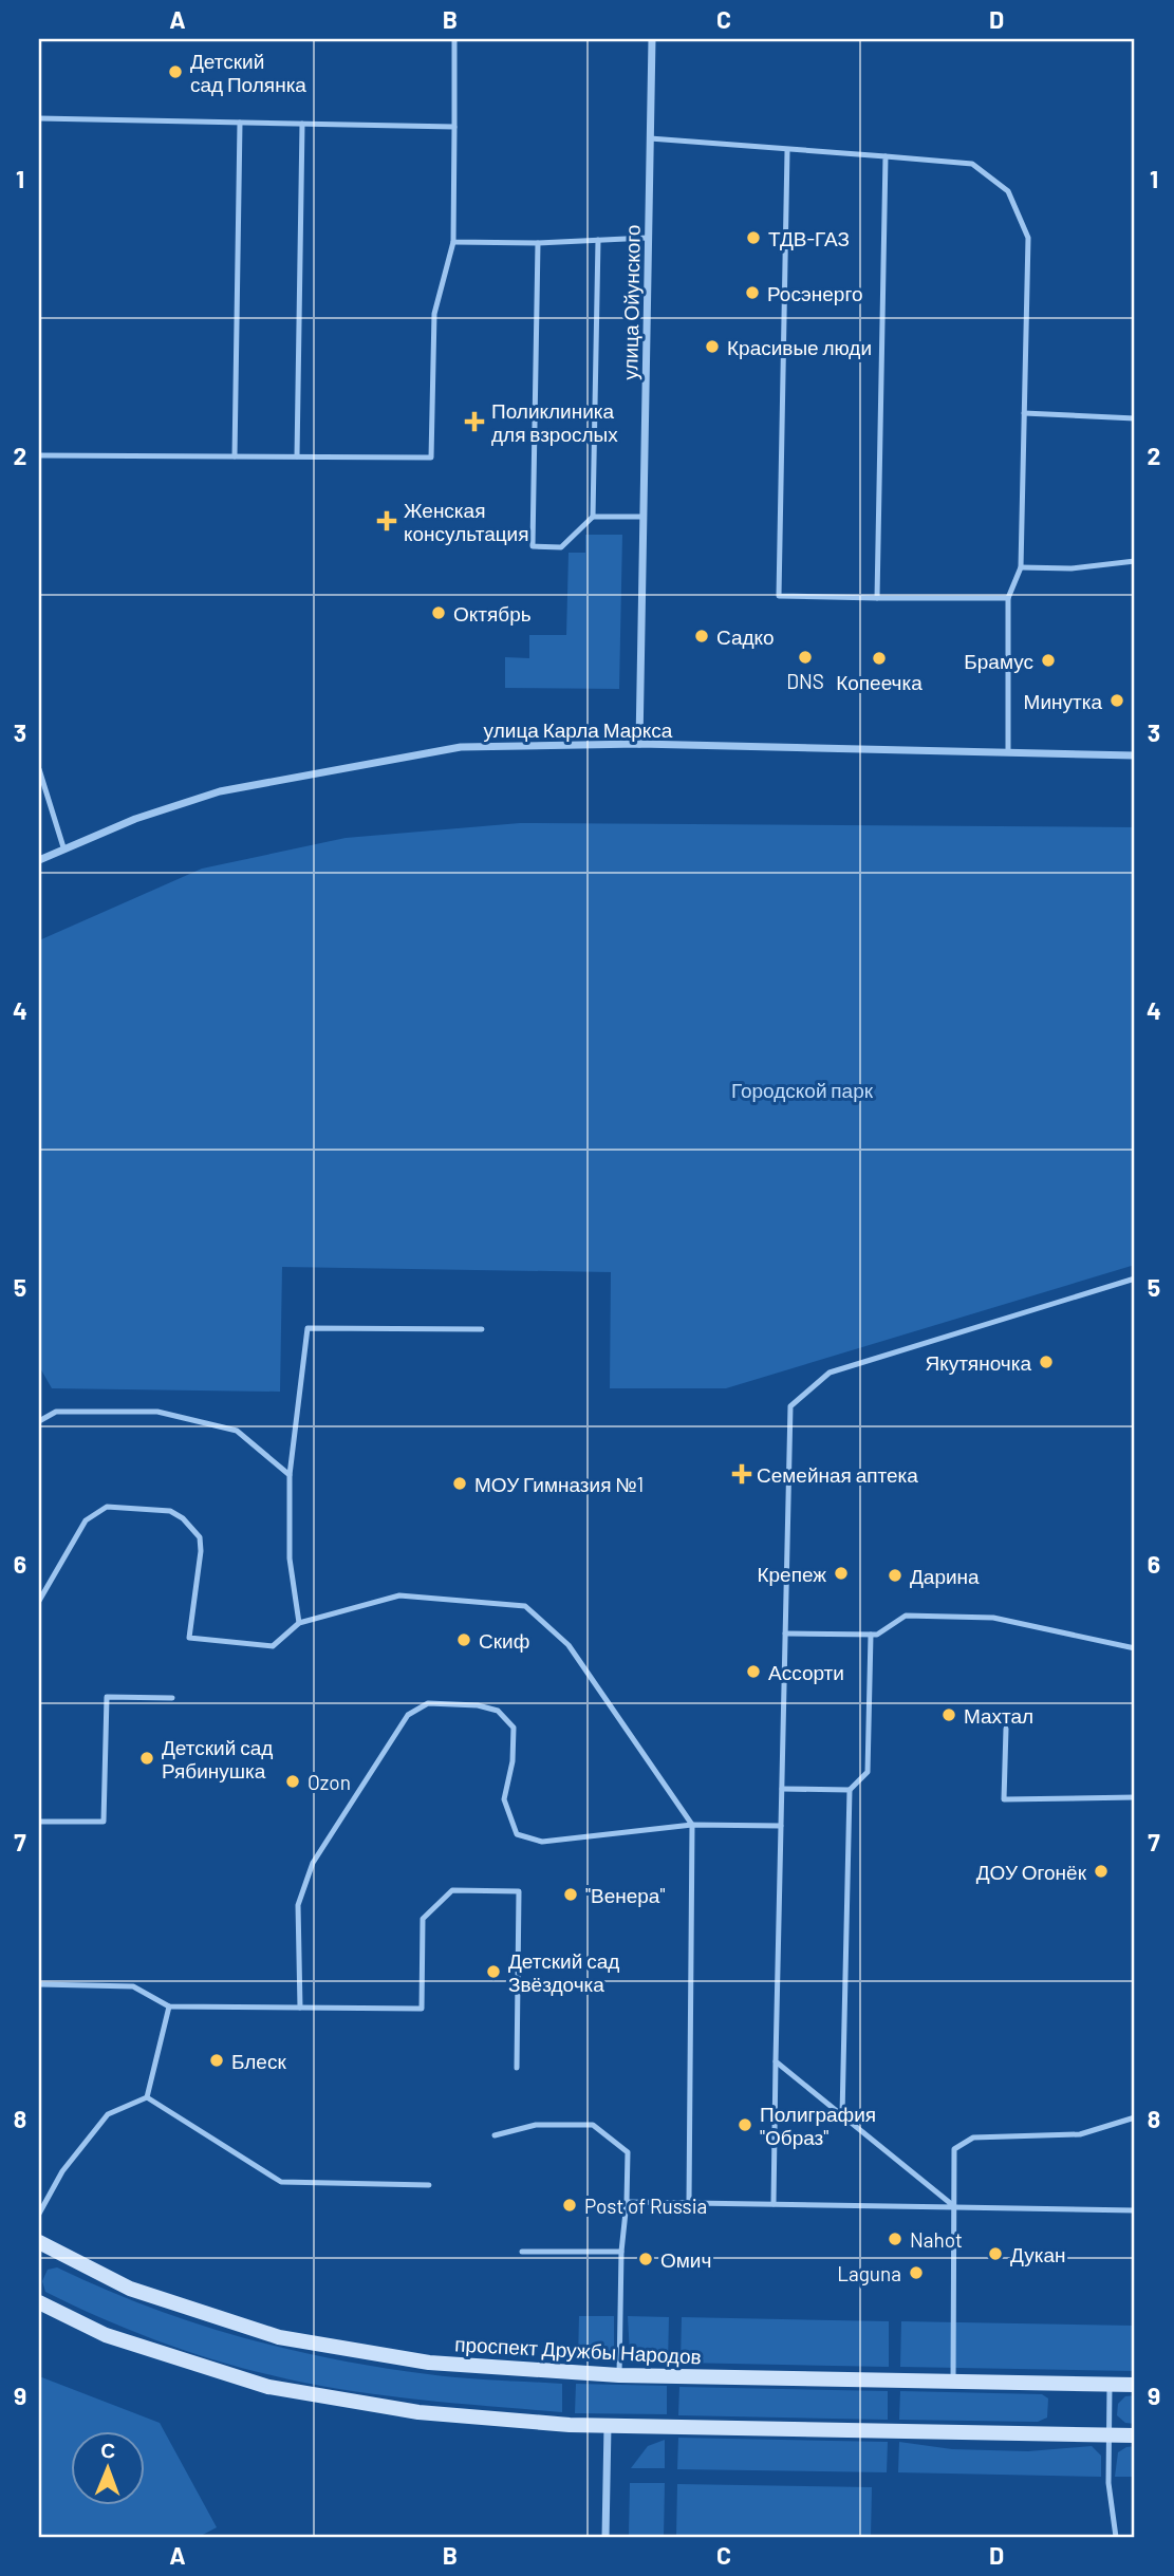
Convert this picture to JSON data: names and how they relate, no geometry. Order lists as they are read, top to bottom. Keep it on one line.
{"streets":{"street":["улица Ойунского","улица Карла Маркса","проспект Дружбы Народов"]},"crossings":[["улица Ойунского","улица Карла Маркса"]],"parks":["Городской парк"],"places":{"other":["Детский сад Полянка","ТДВ-ГАЗ","Росэнерго","Красивые люди","Октябрь","Садко","DNS","Копеечка","Брамус","Минутка","Якутяночка","МОУ Гимназия №1","Крепеж","Дарина","Скиф","Ассорти","Махтал","Детский сад Рябинушка","Ozon","ДОУ Огонёк","\"Венера\"","Детский сад Звёздочка","Блеск","Полиграфия \"Образ\"","Post of Russia","Nahot","Дукан","Омич","Laguna"],"health":["Поликлиника для взрослых","Женская консультация","Семейная аптека"]},"north":"top","grid":{"columns":["A","B","C","D"],"rows":["1","2","3","4","5","6","7","8","9"]}}
